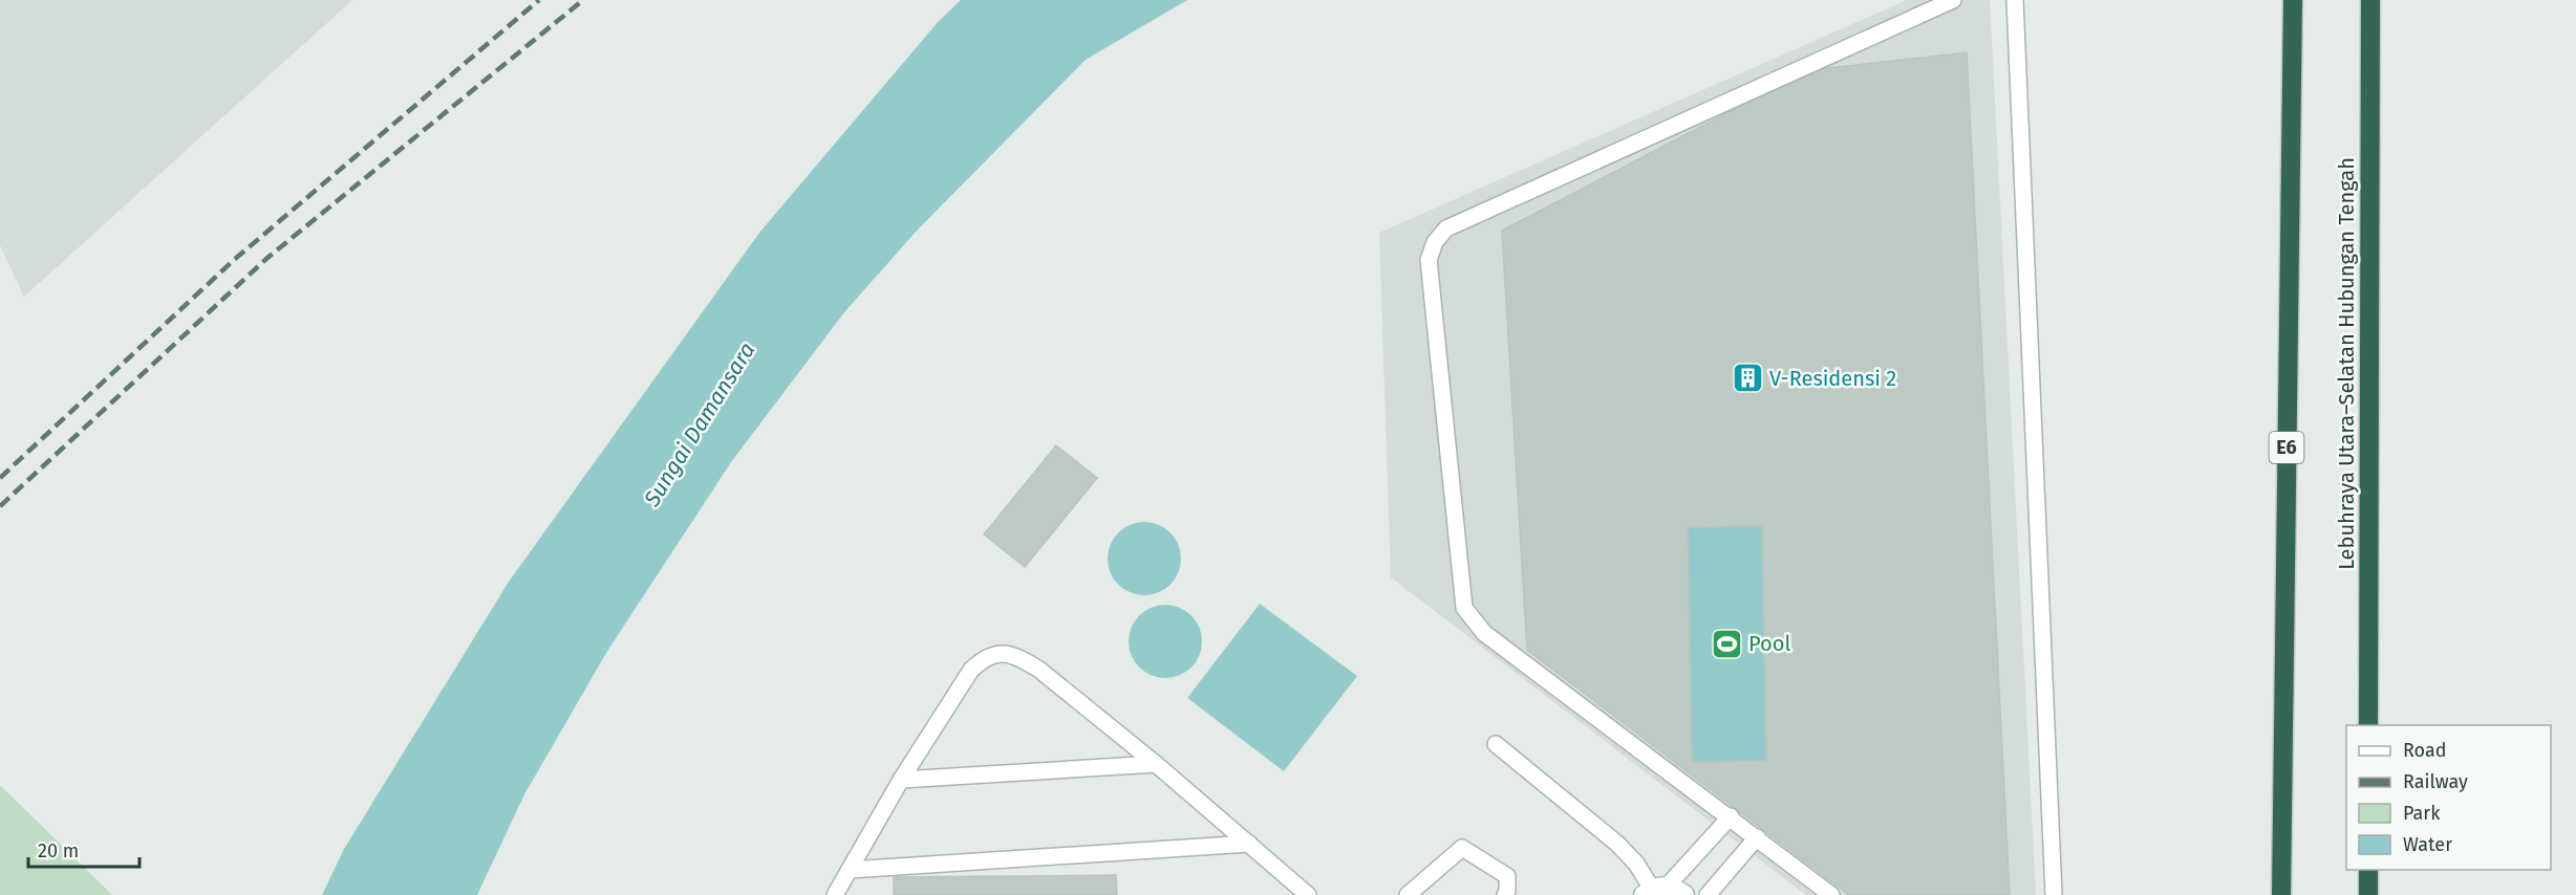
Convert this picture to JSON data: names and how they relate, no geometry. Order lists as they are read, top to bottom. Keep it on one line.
{"streets":{"highway":["Lebuhraya Utara–Selatan Hubungan Tengah","E6"]},"water":["Sungai Damansara"],"places":{"building":["V-Residensi 2"],"sports":["Pool"]},"legend":["Road","Railway","Park","Water"],"scale_bar":"20 m"}
